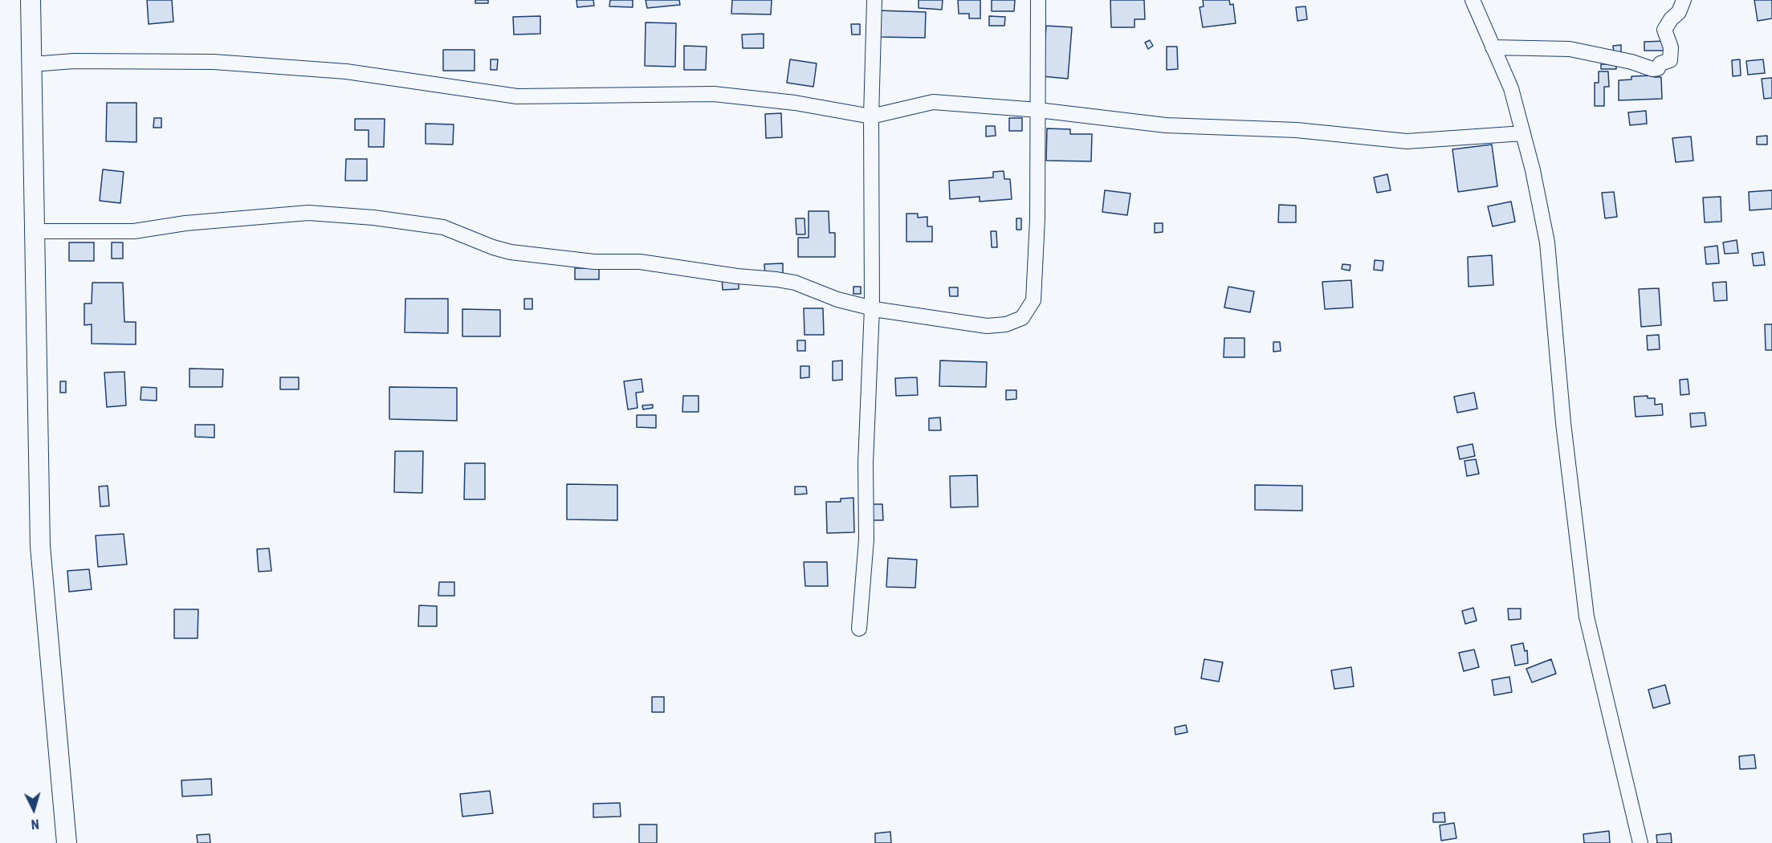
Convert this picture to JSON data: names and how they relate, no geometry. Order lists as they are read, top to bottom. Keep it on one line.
{"north":"bottom"}
